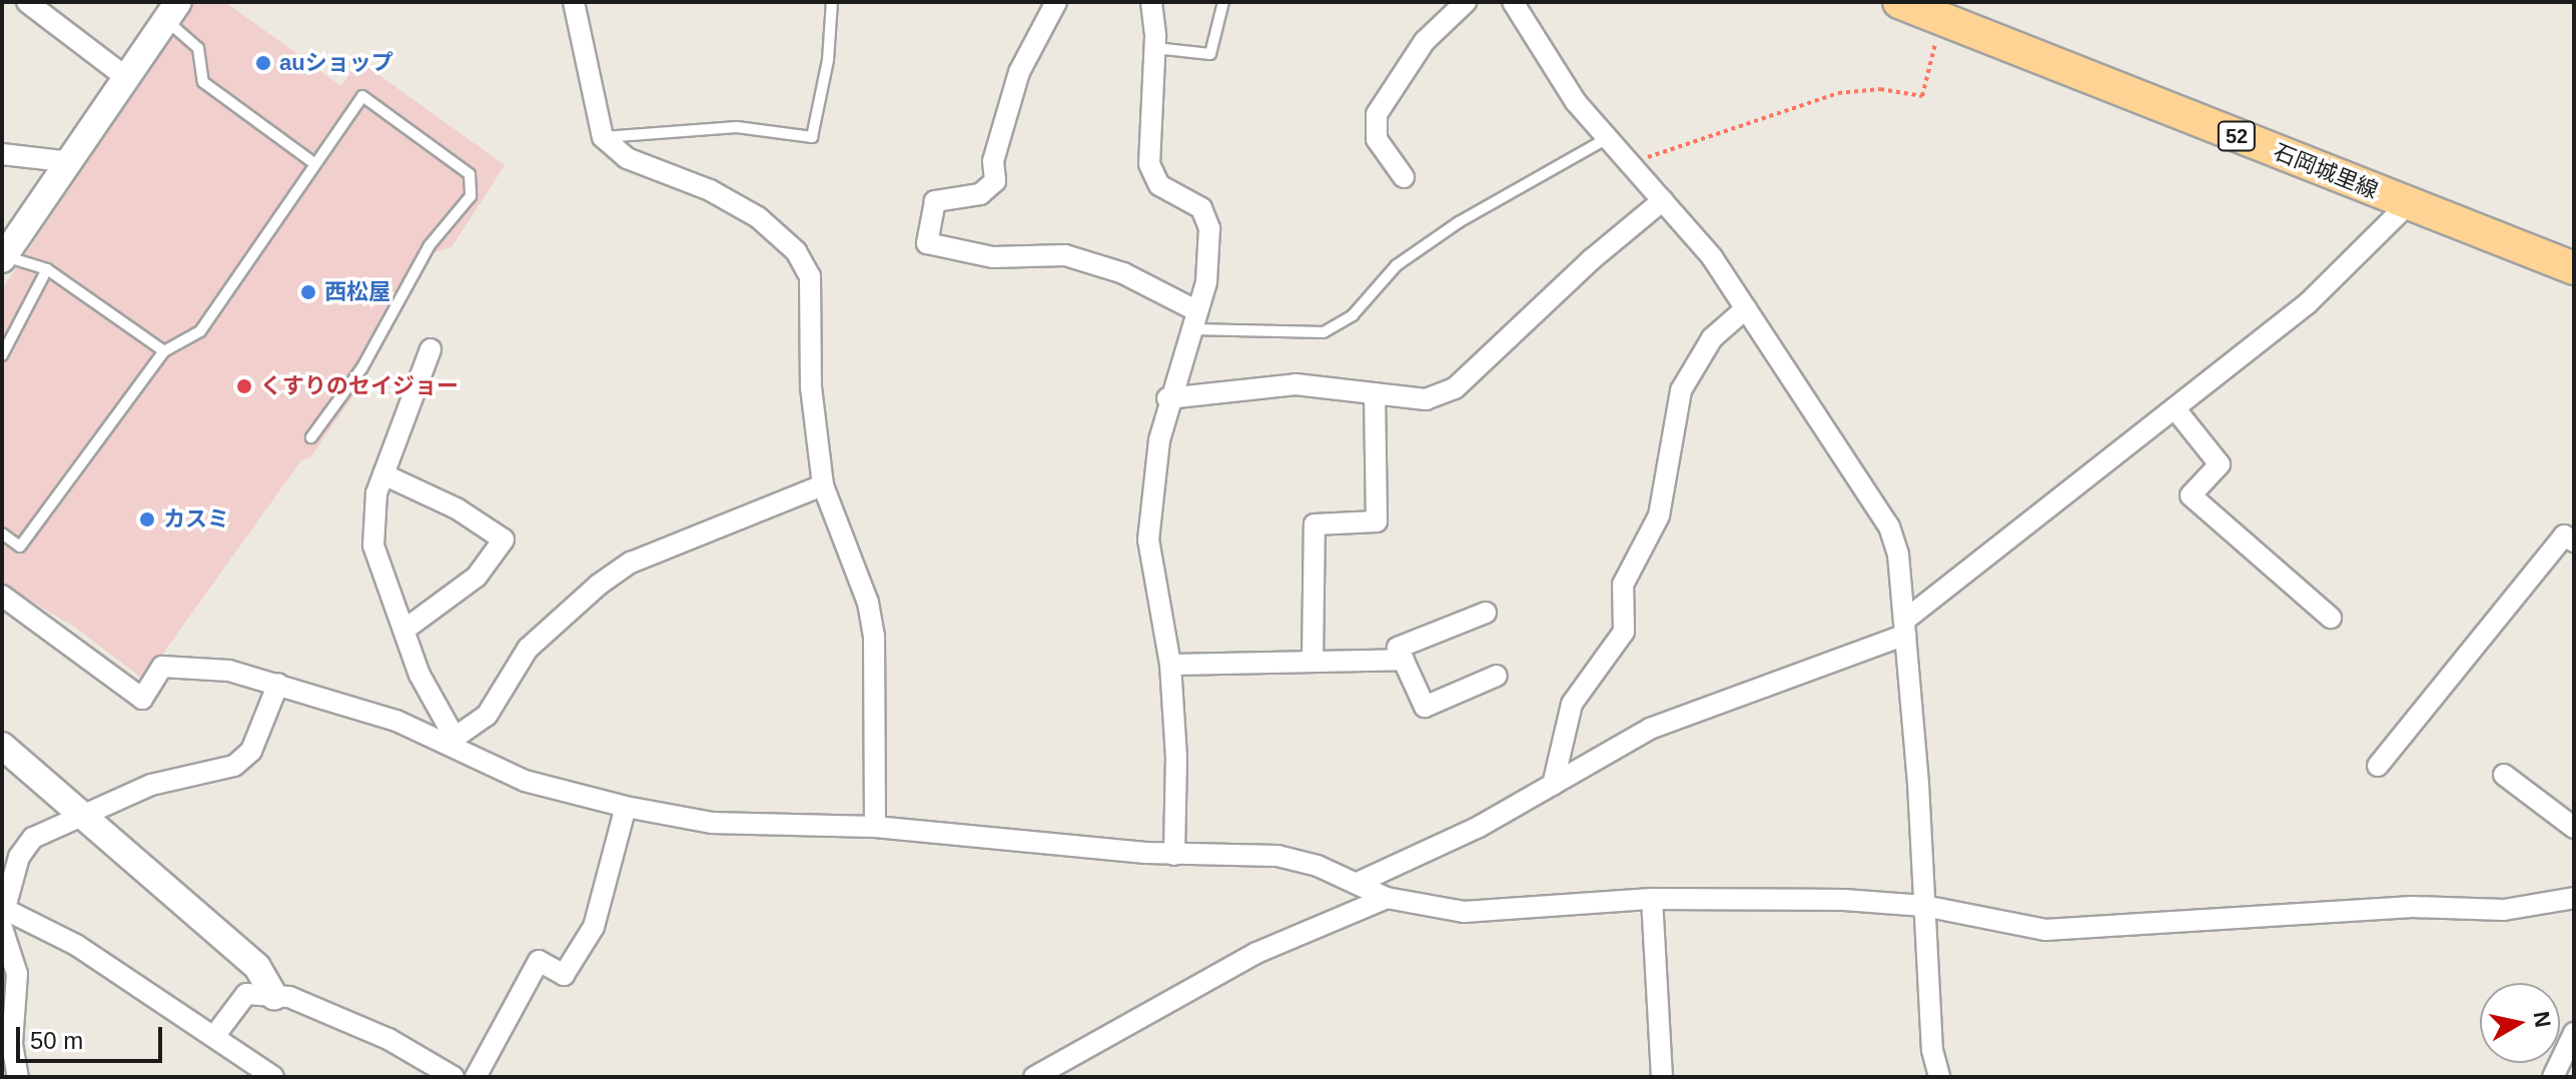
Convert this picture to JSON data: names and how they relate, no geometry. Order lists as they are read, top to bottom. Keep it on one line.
{"streets":{"main road":["52","石岡城里線"]},"places":["auショップ","西松屋","くすりのセイジョー","カスミ"],"scale_bar":"50 m","north":"right"}
